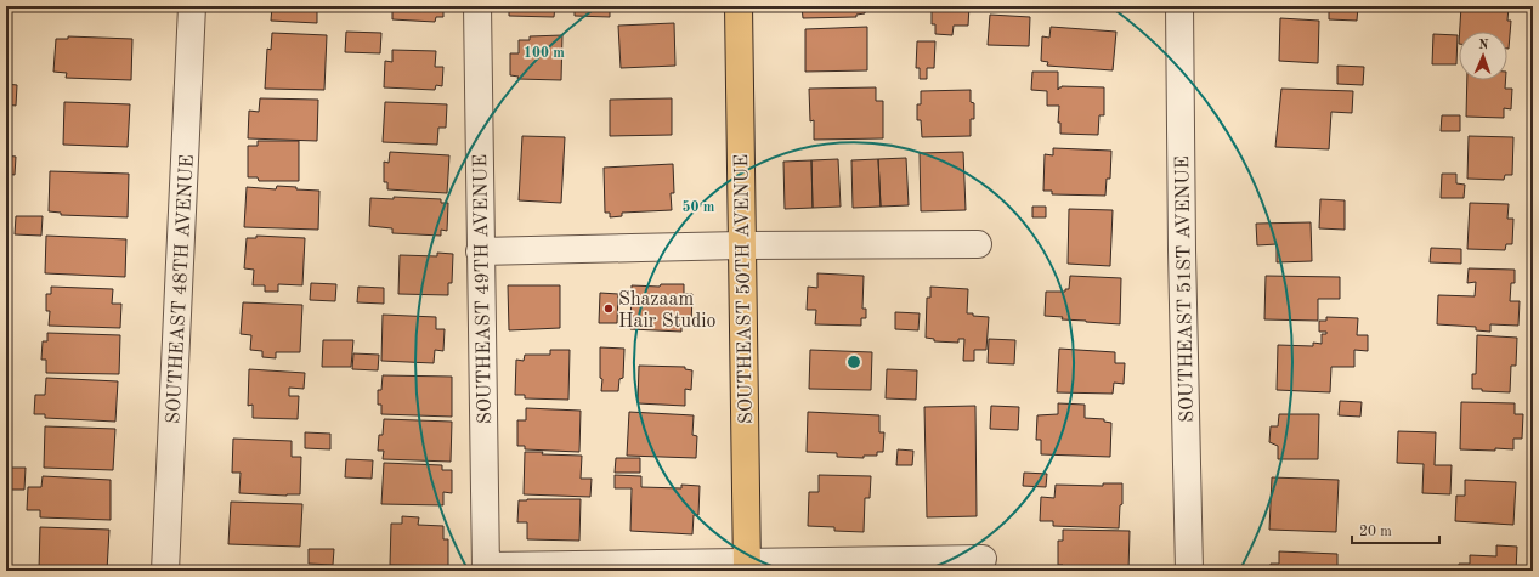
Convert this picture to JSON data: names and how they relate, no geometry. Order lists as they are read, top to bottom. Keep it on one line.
{"streets":{"main road":["SOUTHEAST 50TH AVENUE"],"street":["SOUTHEAST 48TH AVENUE","SOUTHEAST 49TH AVENUE","SOUTHEAST 51ST AVENUE"]},"places":["Shazaam Hair Studio"],"scale_bar":"20 m","north":"top","rings":["100 m","50 m"]}
